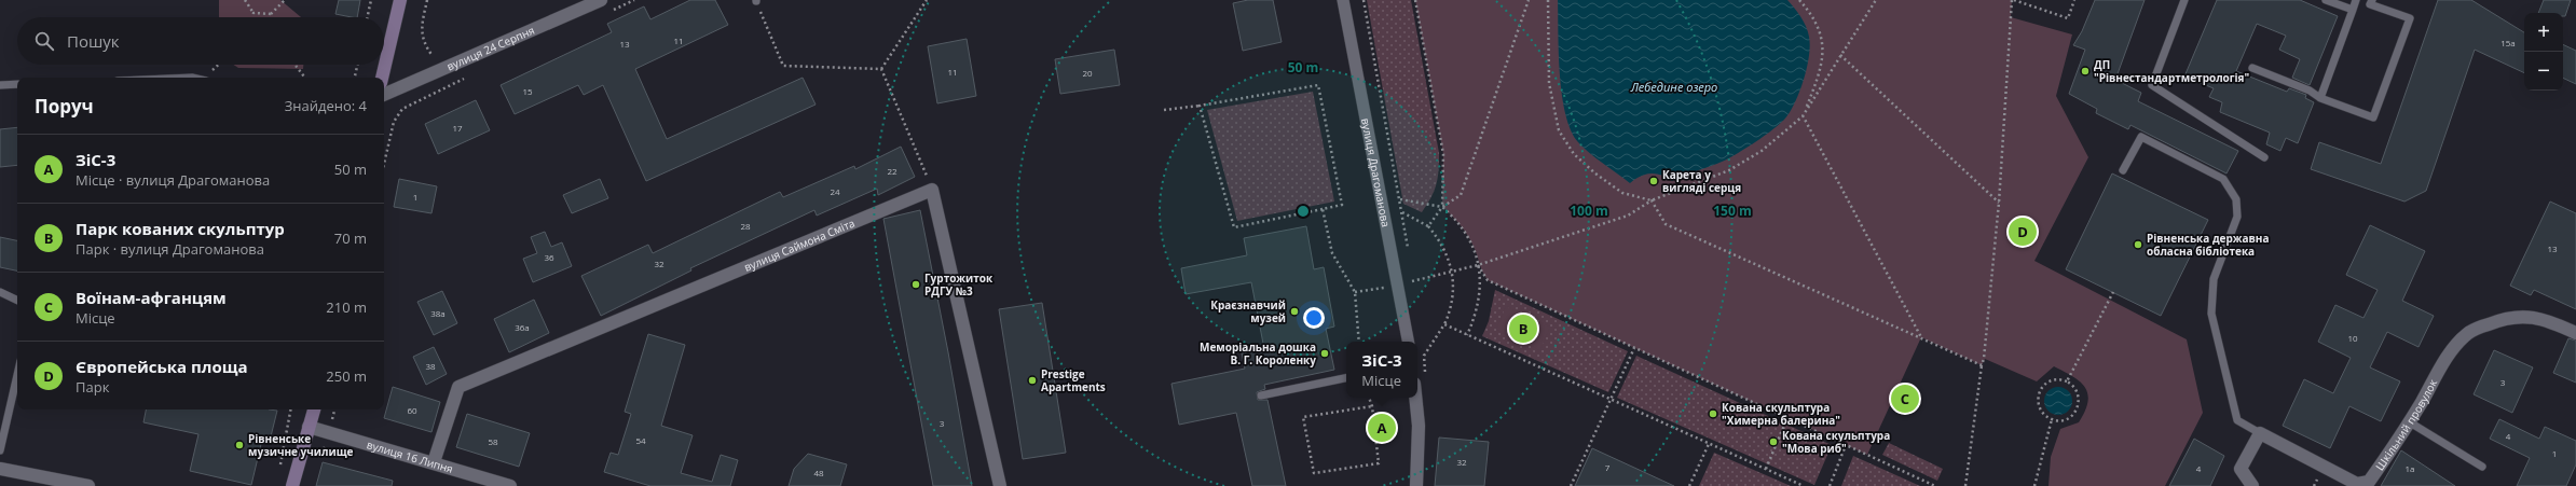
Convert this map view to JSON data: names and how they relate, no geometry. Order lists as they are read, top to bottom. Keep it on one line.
{"streets":{"street":["вулиця 24 Серпня","вулиця Драгоманова","вулиця Саймона Сміта","Шкільний провулок","вулиця 16 Липня"]},"crossings":[["вулиця Саймона Сміта","вулиця 16 Липня"]],"water":["Лебедине озеро"],"places":["ДП \"Рівнестандартметрологія\"","Карета у вигляді серця","Рівненська державна обласна бібліотека","Гуртожиток РДГУ №3","Краєзнавчий музей","Меморіальна дошка В. Г. Короленку","Prestige Apartments","Кована скульптура \"Химерна балерина\"","Кована скульптура \"Мова риб\"","Рівненське музичне училище"],"house_numbers":["11","15а","13","11","20","15","17","22","24","1","28","13","36","32","38а","36а","10","38","3","60","3","4","54","58","1","32","7","4","1а","48"],"page":{"map_buttons":["+","−"],"search":"Пошук","heading":["Поруч","Знайдено: 4"],"list":[{"mark":"A","name":"ЗіС-3","note":"Місце · вулиця Драгоманова","value":"50 m"},{"mark":"B","name":"Парк кованих скульптур","note":"Парк · вулиця Драгоманова","value":"70 m"},{"mark":"C","name":"Воїнам-афганцям","note":"Місце","value":"210 m"},{"mark":"D","name":"Європейська площа","note":"Парк","value":"250 m"}],"pins":["D","B","C","A"],"popup":["ЗіС-3","Місце"]},"rings":["50 m","100 m","150 m"]}
